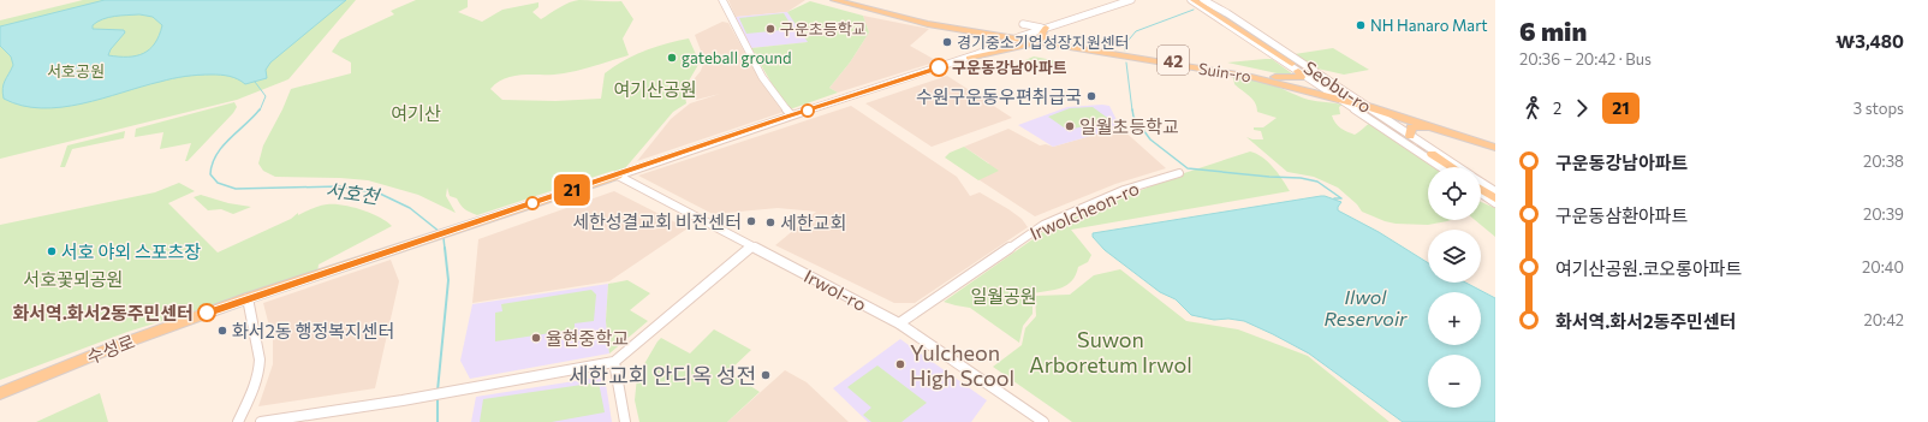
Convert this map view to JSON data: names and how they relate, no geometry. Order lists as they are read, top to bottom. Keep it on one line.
{"streets":{"main road":["42","Suin-ro","Seobu-ro","수성로"],"street":["Irwolcheon-ro","Irwol-ro"]},"crossings":[["Suin-ro","Seobu-ro"],["Irwolcheon-ro","Irwol-ro"],["Irwol-ro","수성로"]],"water":["서호천","Ilwol Reservoir"],"parks":["서호공원","여기산공원","여기산","서호꽃뫼공원","일월공원","Suwon Arboretum Irwol"],"places":["NH Hanaro Mart","구운초등학교","경기중소기업성장지원센터","gateball ground","구운동강남아파트","수원구운동우편취급국","일월초등학교","세한성결교회 비전센터","세한교회","서호 야외 스포츠장","화서역.화서2동주민센터","화서2동 행정복지센터","율현중학교","Yulcheon High Scool","세한교회 안디옥 성전"],"lines":["bus line 21"],"page":{"on_map":"21","heading":["6 min","20:36 – 20:42 · Bus","₩3,480"],"legs":["2","21","3 stops"],"list":[{"name":"구운동강남아파트","value":"20:38"},{"name":"구운동삼환아파트","value":"20:39"},{"name":"여기산공원.코오롱아파트","value":"20:40"},{"name":"화서역.화서2동주민센터","value":"20:42"}],"map_buttons":["+","−"]}}
